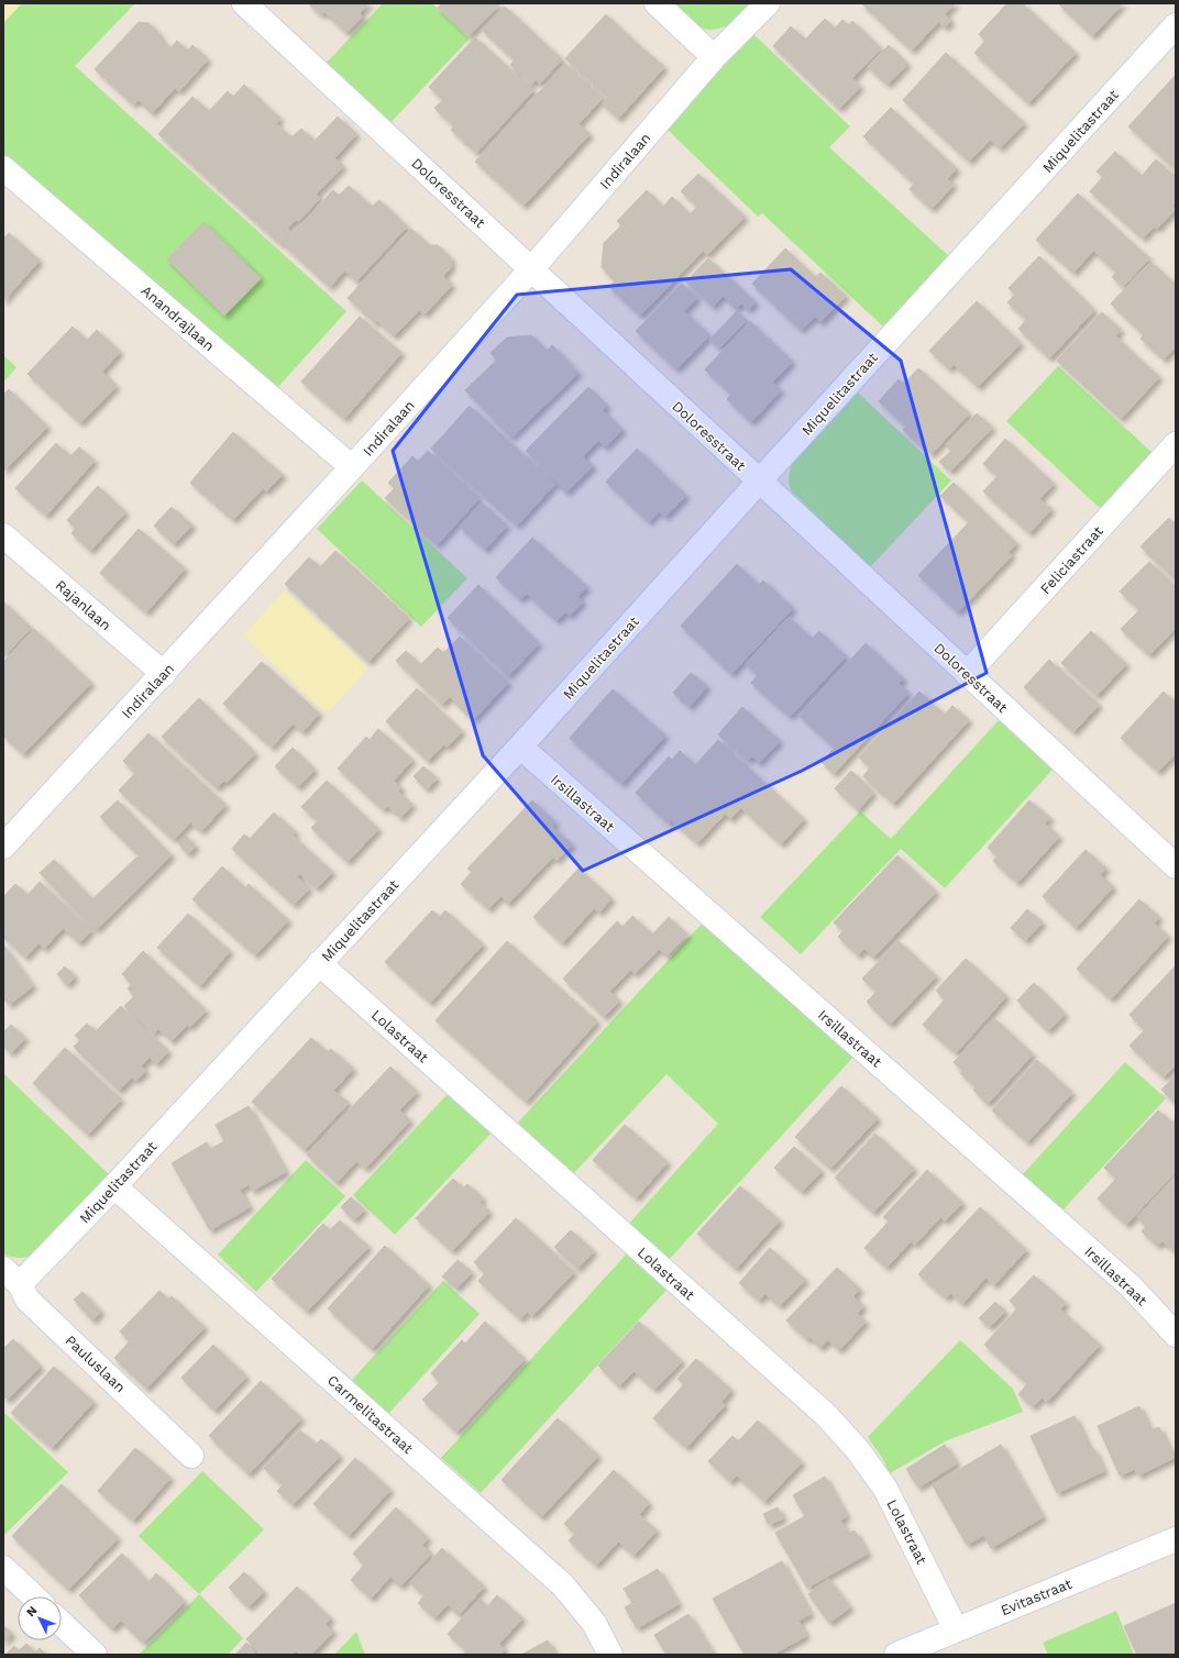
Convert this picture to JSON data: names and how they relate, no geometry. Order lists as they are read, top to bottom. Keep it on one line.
{"streets":{"street":["Miquelitastraat","Indiralaan","Doloresstraat","Anandrajlaan","Feliciastraat","Rajanlaan","Irsillastraat","Lolastraat","Pauluslaan","Carmelitastraat","Evitastraat"]},"crossings":[["Miquelitastraat","Doloresstraat"],["Miquelitastraat","Irsillastraat"],["Miquelitastraat","Lolastraat"],["Miquelitastraat","Pauluslaan"],["Miquelitastraat","Carmelitastraat"],["Indiralaan","Doloresstraat"],["Indiralaan","Anandrajlaan"],["Indiralaan","Rajanlaan"],["Doloresstraat","Feliciastraat"],["Lolastraat","Evitastraat"]],"north":"top left"}
